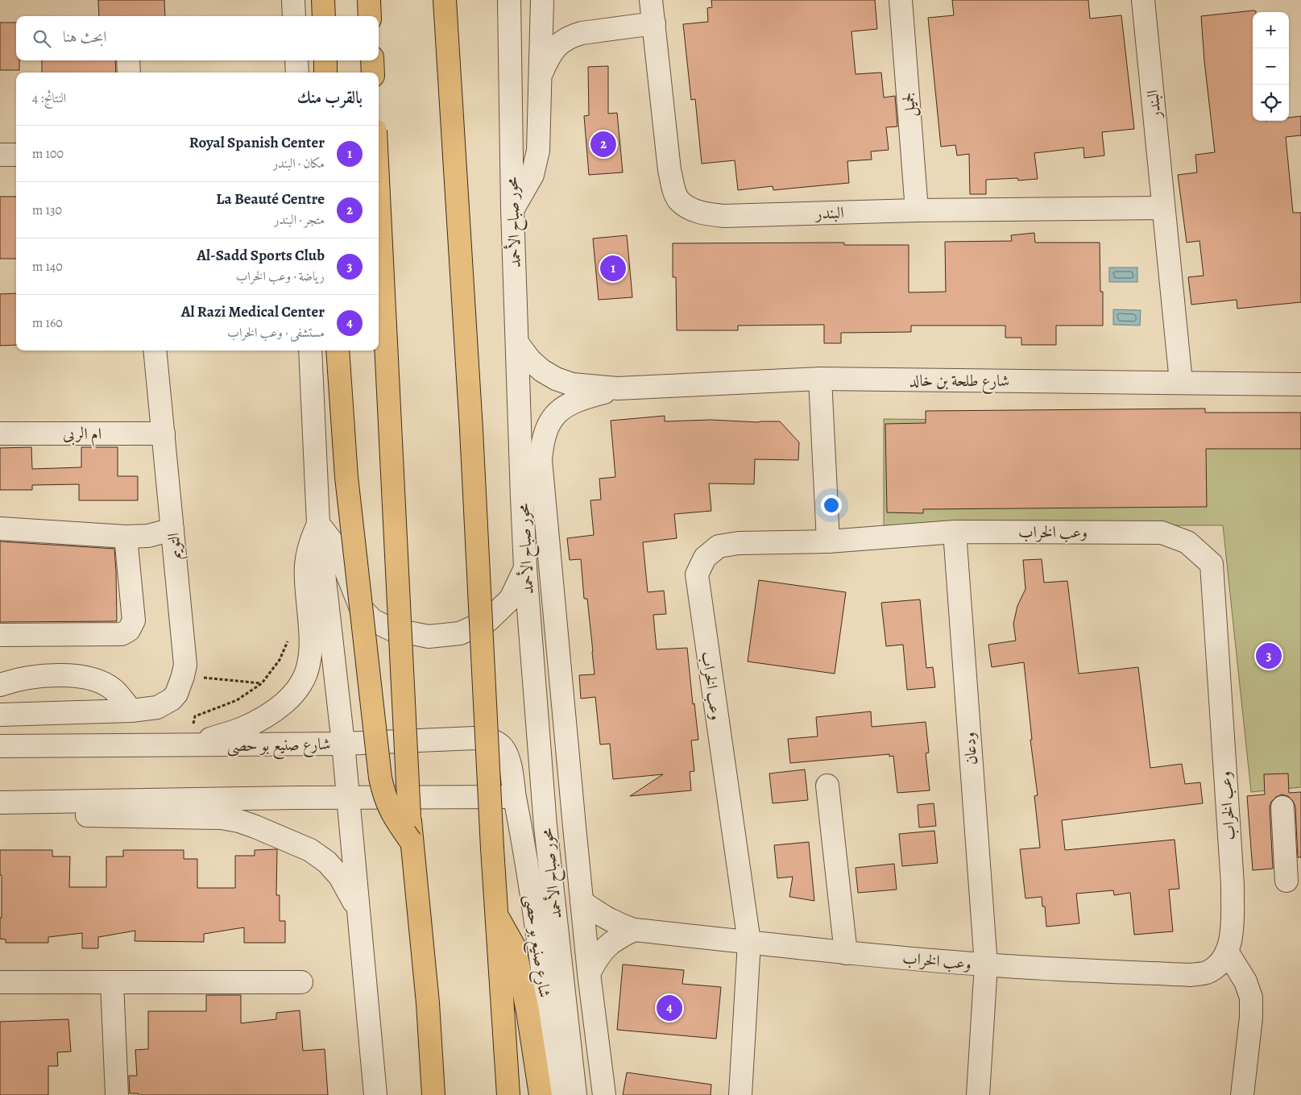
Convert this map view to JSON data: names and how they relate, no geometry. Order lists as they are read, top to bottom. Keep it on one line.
{"streets":{"street":["البندر","لجميل","محور صباح الأحمد","شارع طلحة بن خالد","ام الربى","وعب الخراب","التويم","شارع صنيع بو حصى","ودعان"]},"crossings":[["البندر","لجميل"],["البندر","شارع طلحة بن خالد"],["محور صباح الأحمد","شارع طلحة بن خالد"],["محور صباح الأحمد","وعب الخراب"],["ام الربى","التويم"],["وعب الخراب","ودعان"]],"page":{"map_buttons":["+","−"],"search":"ابحث هنا","heading":["بالقرب منك","النتائج: 4"],"list":[{"mark":"1","name":"Royal Spanish Center","note":"مكان · البندر","value":"100 m"},{"mark":"2","name":"La Beauté Centre","note":"متجر · البندر","value":"130 m"},{"mark":"3","name":"Al-Sadd Sports Club","note":"رياضة · وعب الخراب","value":"140 m"},{"mark":"4","name":"Al Razi Medical Center","note":"مستشفى · وعب الخراب","value":"160 m"}],"pins":["2","1","3","4"]}}
